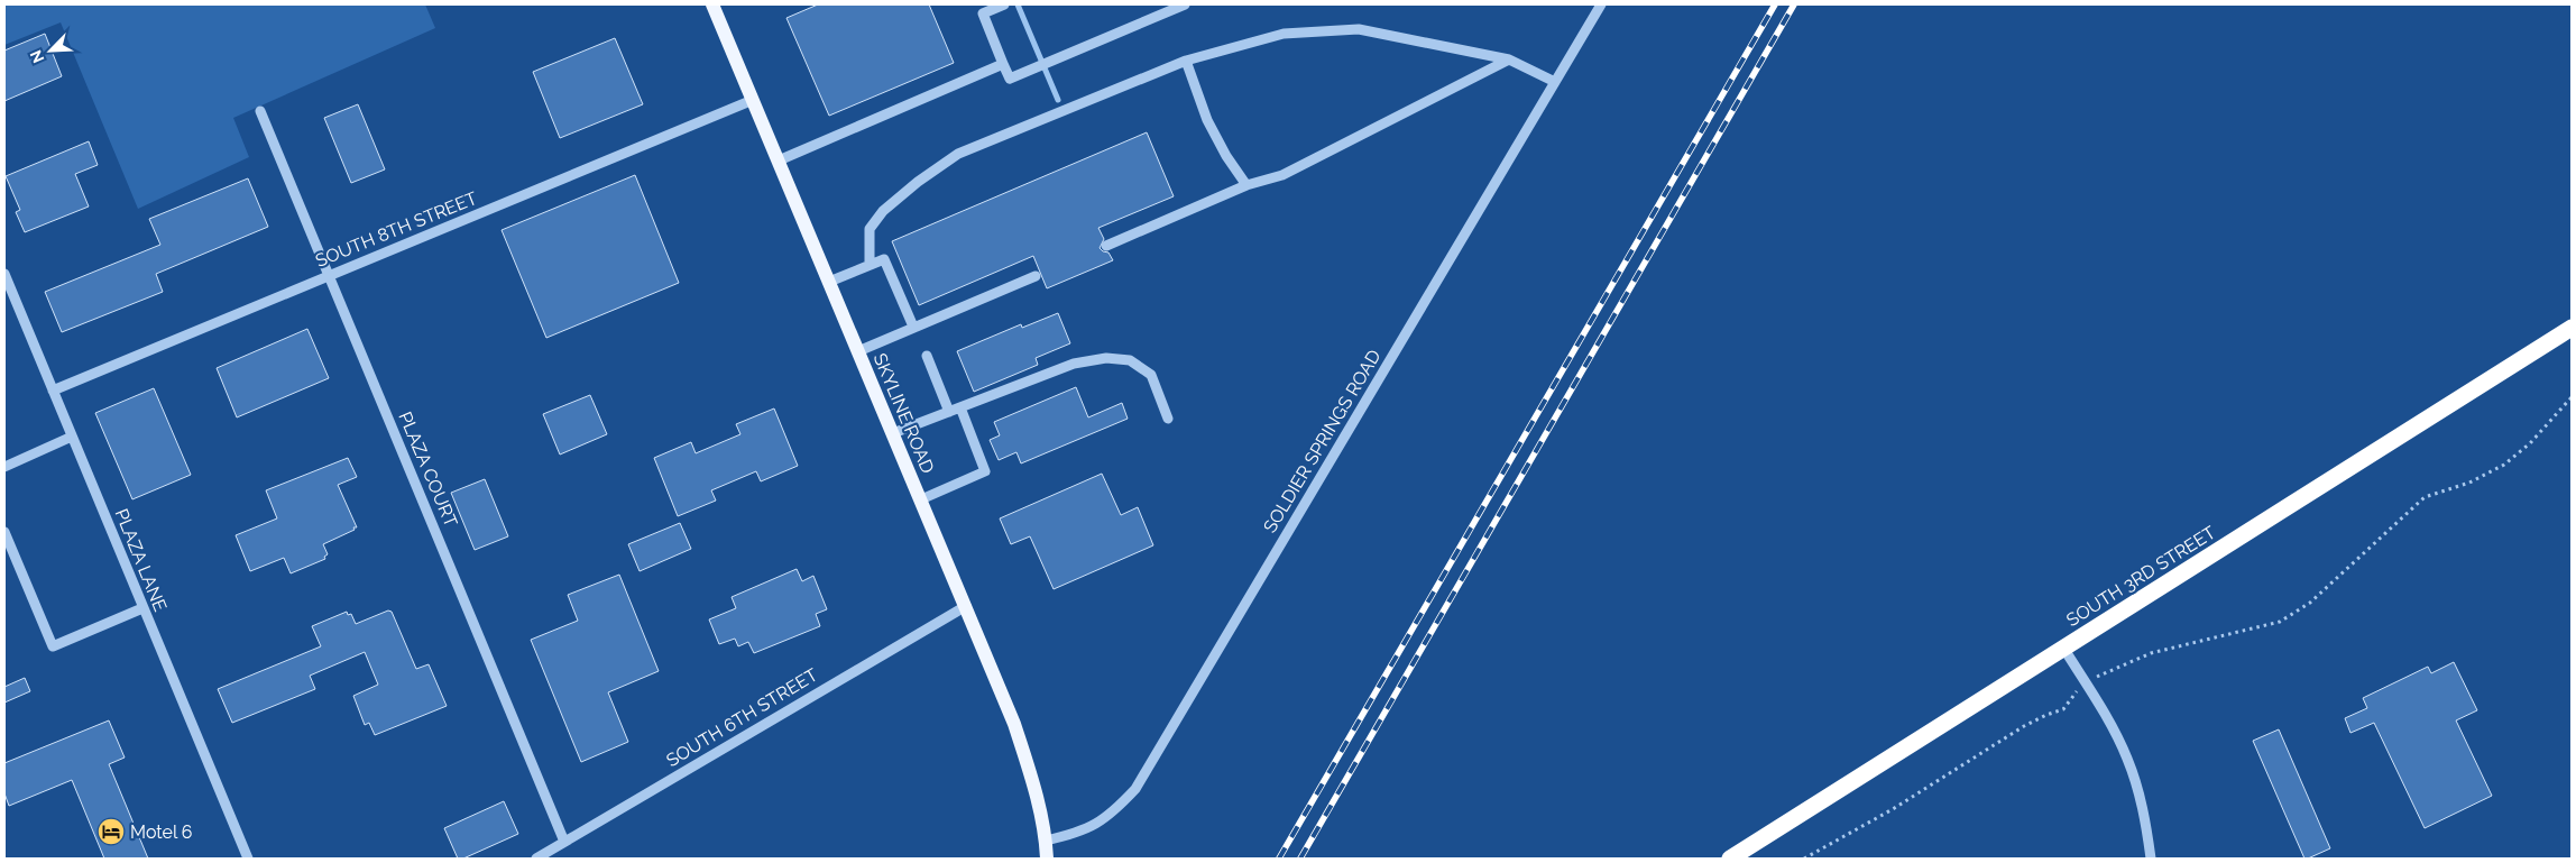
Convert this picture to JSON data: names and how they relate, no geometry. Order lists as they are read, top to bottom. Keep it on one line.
{"streets":{"highway":["SOUTH 3RD STREET"],"main road":["SKYLINE ROAD"],"street":["SOUTH 8TH STREET","SOLDIER SPRINGS ROAD","PLAZA COURT","PLAZA LANE","SOUTH 6TH STREET"]},"crossings":[["SOUTH 8TH STREET","SKYLINE ROAD"],["SOUTH 8TH STREET","PLAZA COURT"],["SOUTH 8TH STREET","PLAZA LANE"],["SKYLINE ROAD","SOLDIER SPRINGS ROAD"],["SKYLINE ROAD","SOUTH 6TH STREET"],["PLAZA COURT","SOUTH 6TH STREET"]],"places":{"hotel":["Motel 6"]},"north":"bottom left"}
